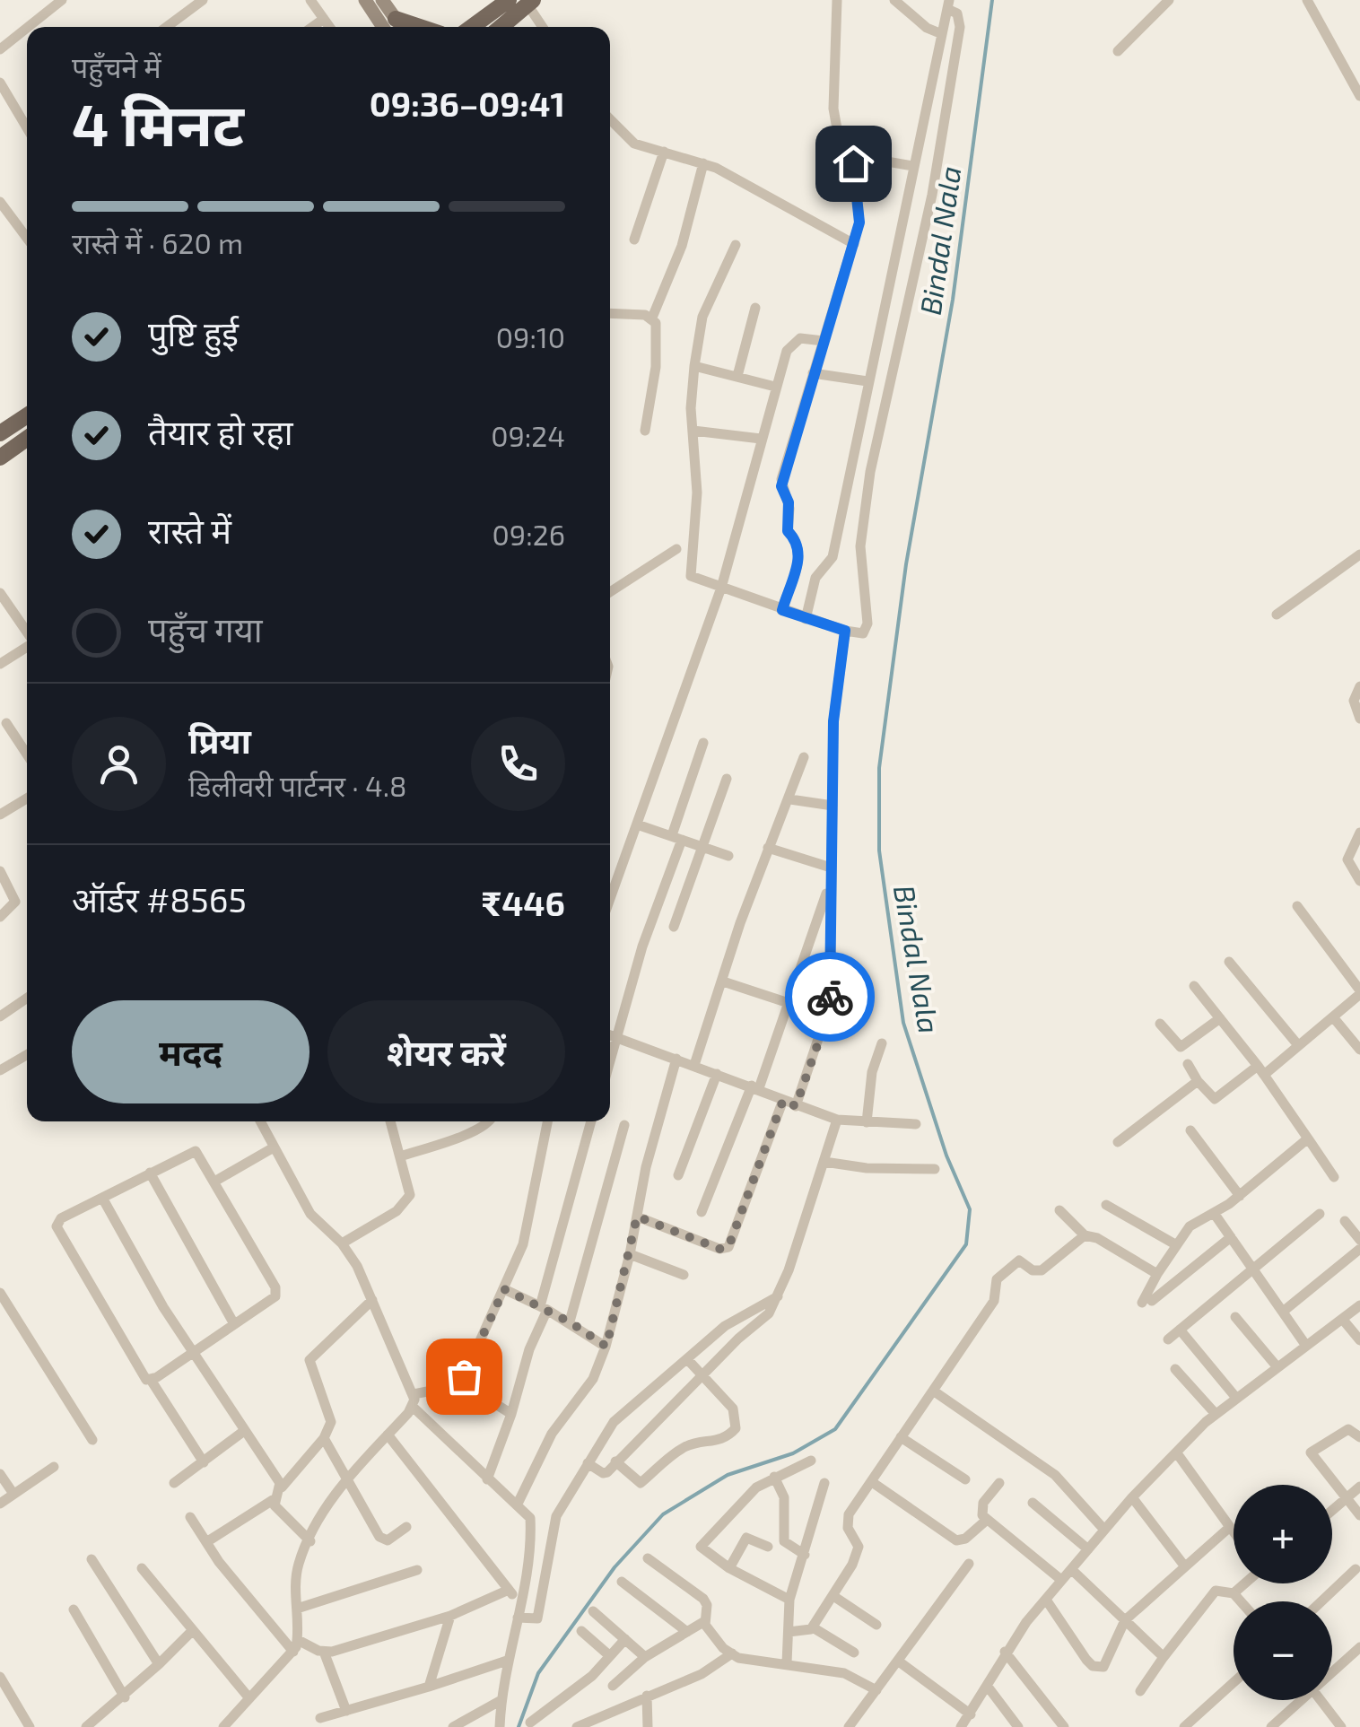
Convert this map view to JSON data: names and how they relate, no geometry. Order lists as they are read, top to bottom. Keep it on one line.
{"water":["Bindal Nala"],"page":{"heading":["4 मिनट","पहुँचने में","09:36–09:41"],"panel":["प्रिया","डिलीवरी पार्टनर · 4.8","ऑर्डर #8565","₹446"],"bar":"रास्ते में · 620 m","list":[["पुष्टि हुई","09:10"],["तैयार हो रहा","09:24"],["रास्ते में","09:26"],"पहुँच गया"],"buttons":["मदद","शेयर करें"],"map_buttons":["+","−"]}}
